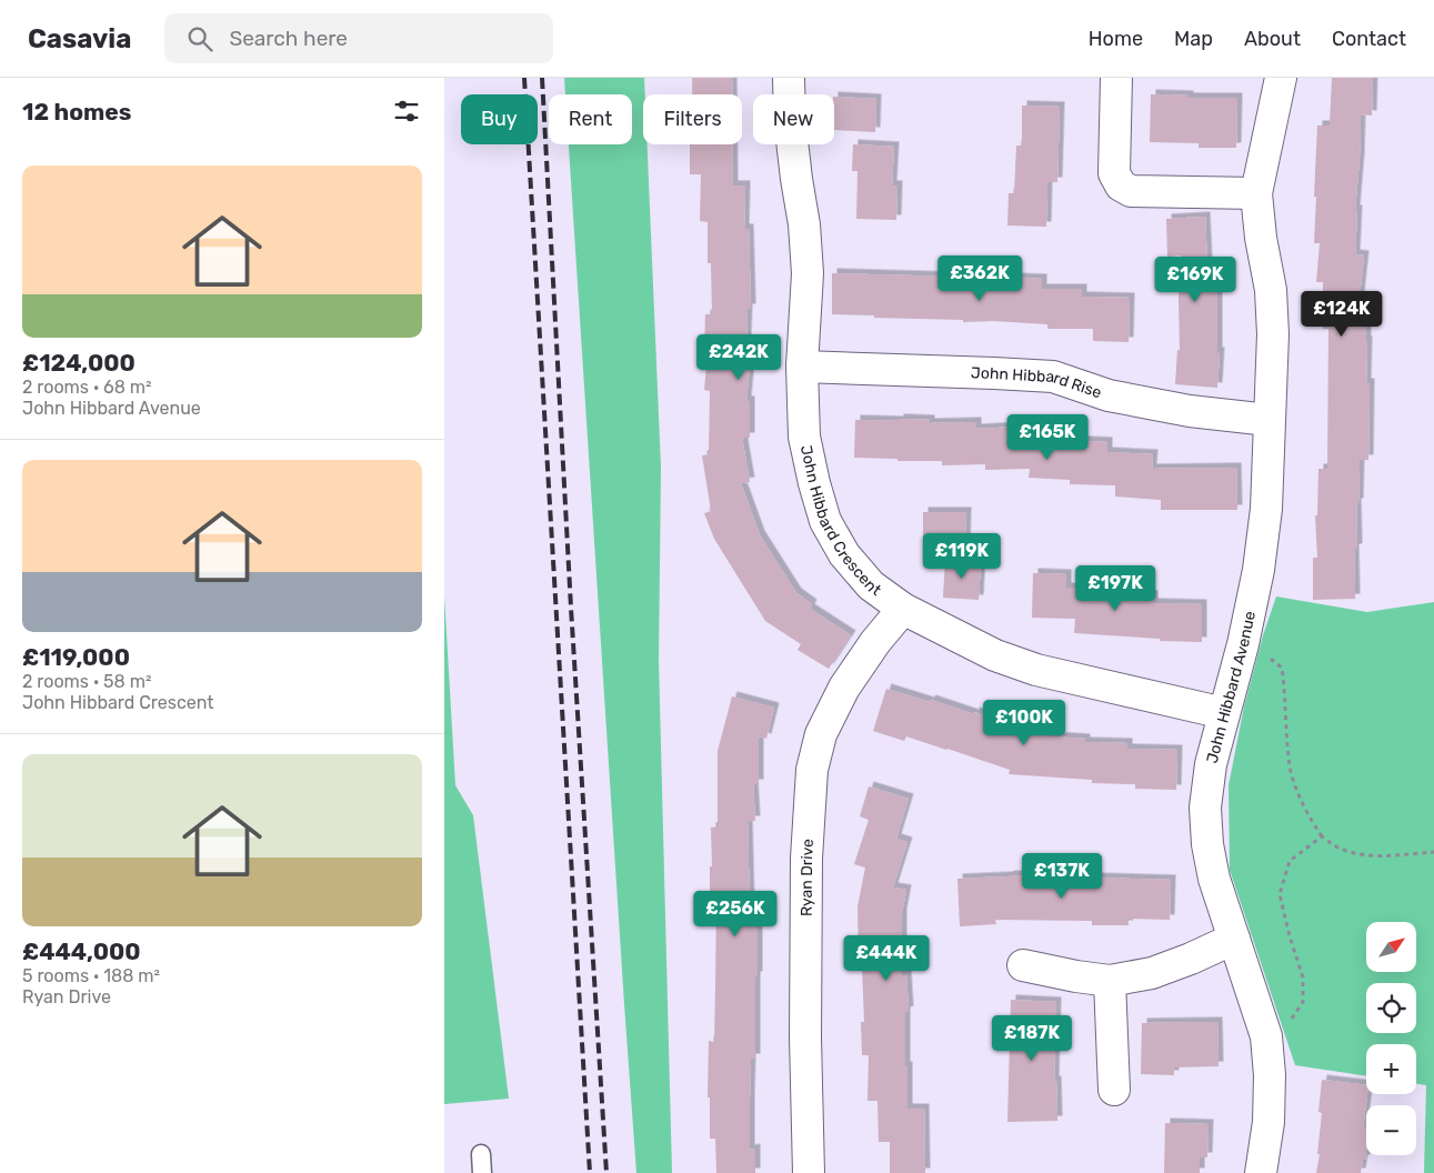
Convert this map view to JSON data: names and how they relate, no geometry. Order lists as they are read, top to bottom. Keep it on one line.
{"streets":{"street":["John Hibbard Rise","John Hibbard Crescent","John Hibbard Avenue","Ryan Drive"]},"crossings":[["John Hibbard Rise","John Hibbard Crescent"],["John Hibbard Rise","John Hibbard Avenue"],["John Hibbard Crescent","John Hibbard Avenue"],["John Hibbard Crescent","Ryan Drive"]],"north":"top right","page":{"header":"Casavia","search":"Search here","nav":["Home","Map","About","Contact"],"heading":"12 homes","chip":["Buy","Rent","Filters","New"],"list":[{"name":"£124,000","note":"2 rooms · 68 m² · John Hibbard Avenue"},{"name":"£119,000","note":"2 rooms · 58 m² · John Hibbard Crescent"},{"name":"£444,000","note":"5 rooms · 188 m² · Ryan Drive"}],"price":["£362K","£169K","£124K","£242K","£165K","£119K","£197K","£100K","£137K","£256K","£444K","£187K"],"map_buttons":["+","−"]}}
